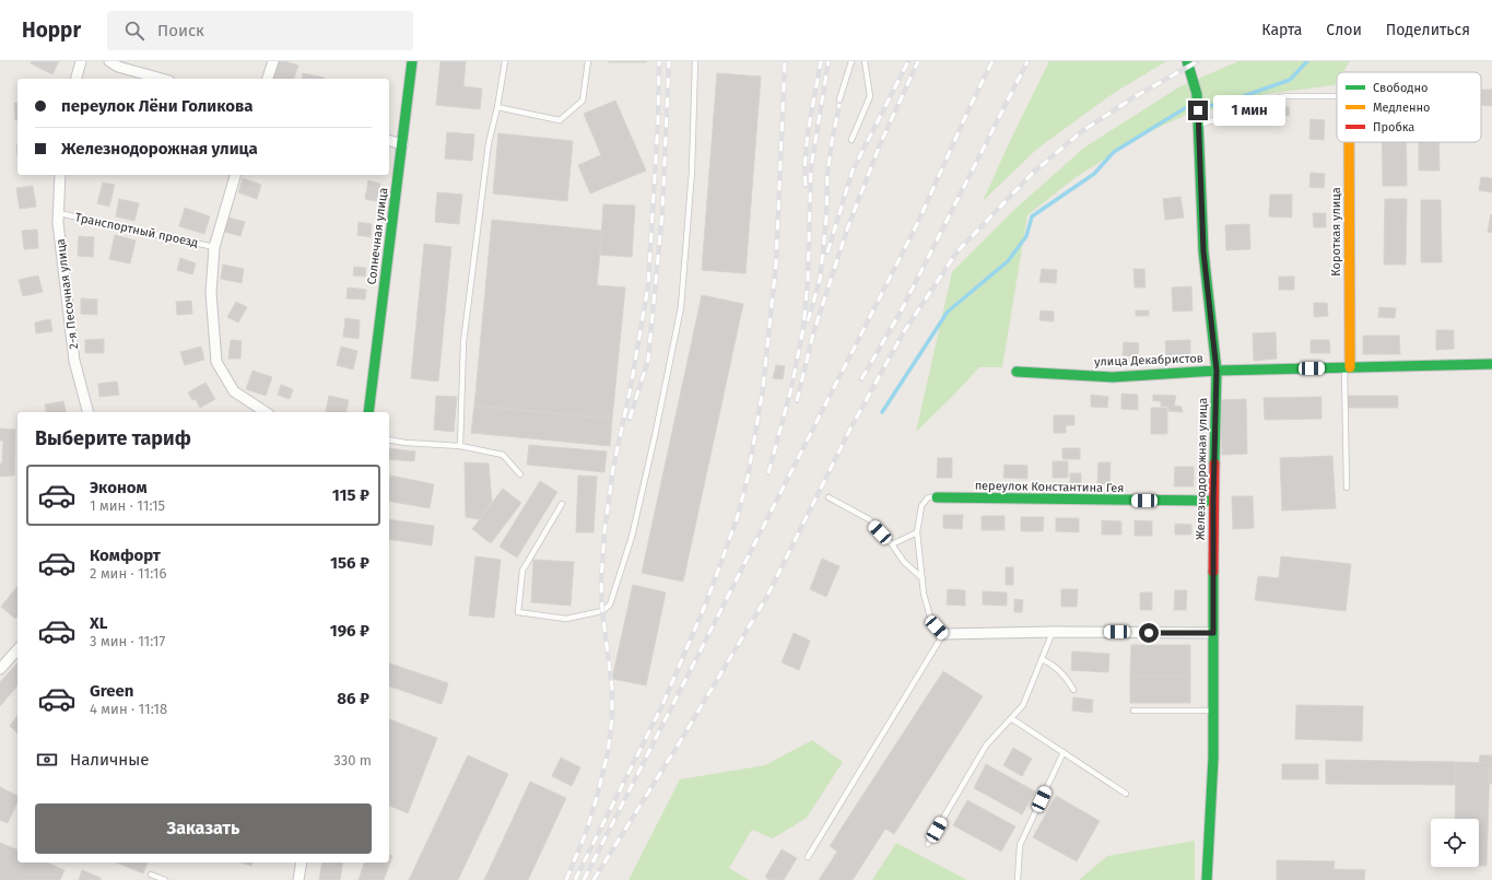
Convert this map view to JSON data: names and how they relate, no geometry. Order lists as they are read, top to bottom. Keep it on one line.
{"streets":{"street":["Короткая улица","Солнечная улица","2-я Песочная улица","улица Декабристов","Железнодорожная улица","переулок Константина Гея"],"lane":["Транспортный проезд"]},"crossings":[["Транспортный проезд","2-я Песочная улица"],["Короткая улица","улица Декабристов"],["улица Декабристов","Железнодорожная улица"],["Железнодорожная улица","переулок Константина Гея"]],"legend":["Свободно","Медленно","Пробка"],"page":{"header":"Hoppr","search":"Поиск","nav":["Карта","Слои","Поделиться"],"banner":["переулок Лёни Голикова","Железнодорожная улица"],"bubble":"1 мин","heading":"Выберите тариф","list":[{"name":"Эконом","note":"1 мин · 11:15","value":"115 ₽"},{"name":"Комфорт","note":"2 мин · 11:16","value":"156 ₽"},{"name":"XL","note":"3 мин · 11:17","value":"196 ₽"},{"name":"Green","note":"4 мин · 11:18","value":"86 ₽"}],"pay":["Наличные","330 m"],"buttons":"Заказать"}}
